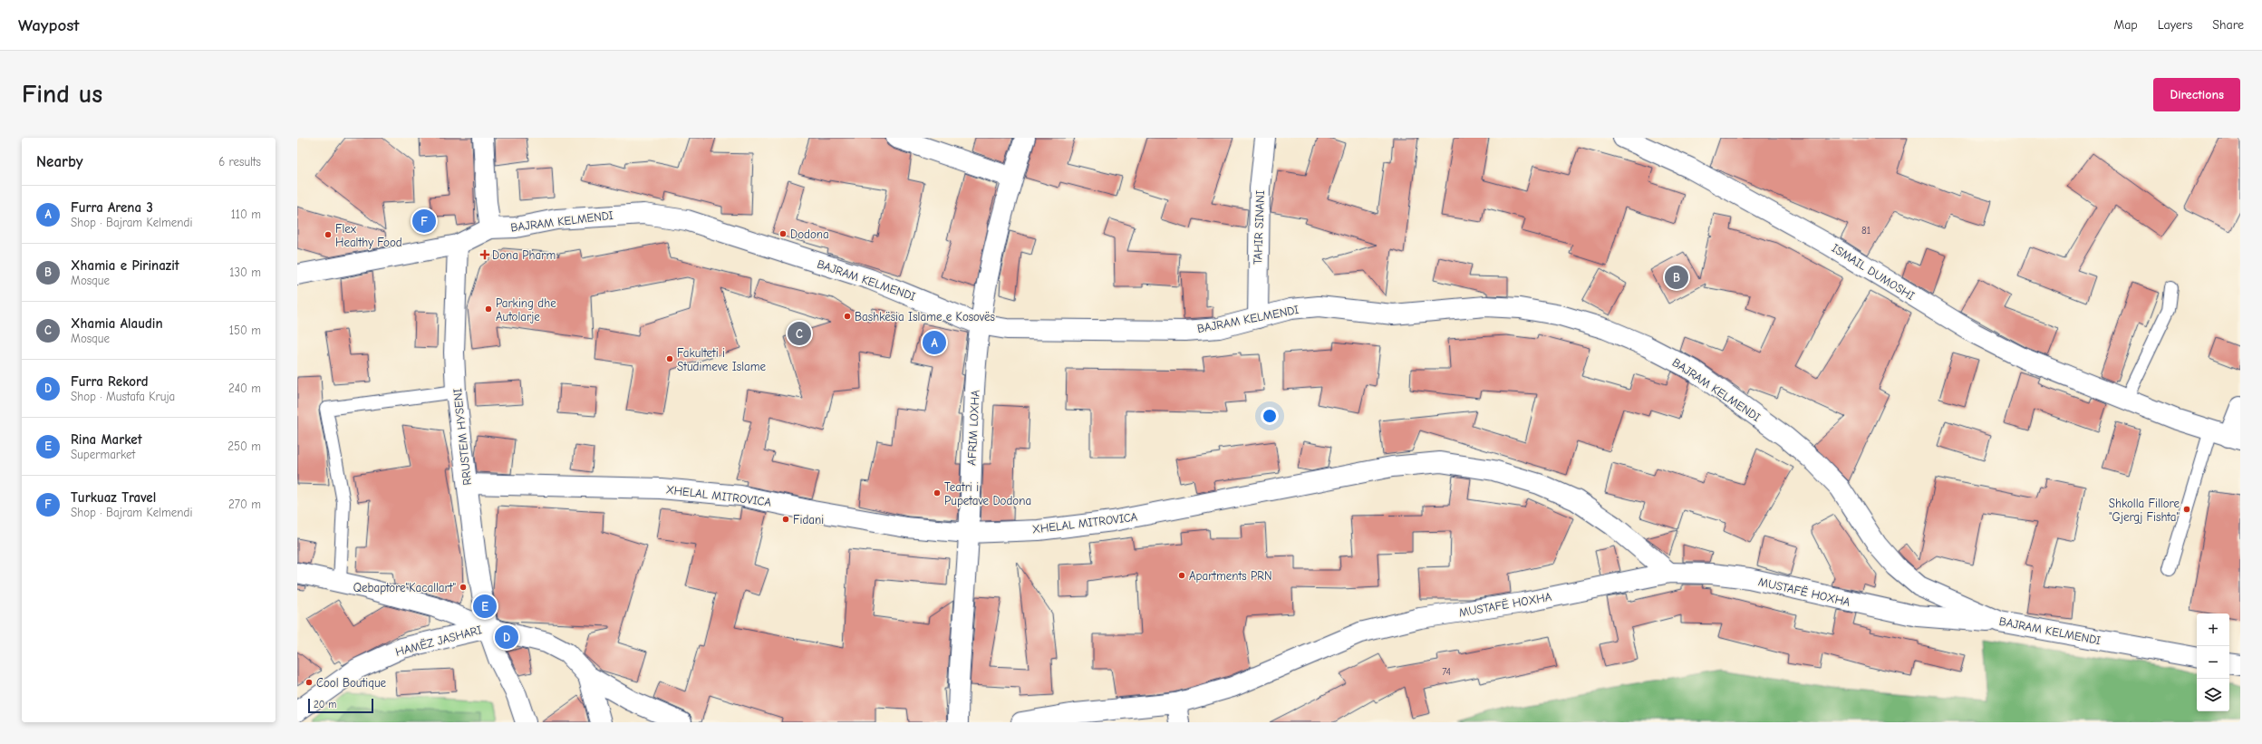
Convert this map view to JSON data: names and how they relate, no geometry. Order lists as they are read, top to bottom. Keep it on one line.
{"streets":{"street":["BAJRAM KELMENDI","TAHIR SINANI","ISMAIL DUMOSHI","AFRIM LOXHA","RRUSTEM HYSENI","XHELAL MITROVICA","MUSTAFË HOXHA","HAMËZ JASHARI"]},"crossings":[["BAJRAM KELMENDI","TAHIR SINANI"],["BAJRAM KELMENDI","AFRIM LOXHA"],["BAJRAM KELMENDI","RRUSTEM HYSENI"],["BAJRAM KELMENDI","MUSTAFË HOXHA"],["AFRIM LOXHA","XHELAL MITROVICA"],["RRUSTEM HYSENI","XHELAL MITROVICA"],["RRUSTEM HYSENI","HAMËZ JASHARI"],["XHELAL MITROVICA","MUSTAFË HOXHA"]],"places":{"other":["Dodona","Flex Healthy Food","Parking dhe Autolarje","Bashkësia Islame e Kosovës","Fakulteti i Studimeve Islame","Teatri i Pupetave Dodona","Shkolla Fillore \"Gjergj Fishta\"","Fidani","Apartments PRN","Qebaptore\"Kacallart\"","Cool Boutique"],"health":["Dona Pharm"]},"house_numbers":["81","74"],"scale_bar":"20 m","page":{"header":"Waypost","nav":["Map","Layers","Share"],"buttons":"Directions","title":"Find us","heading":["Nearby","6 results"],"list":[{"mark":"A","name":"Furra Arena 3","note":"Shop · Bajram Kelmendi","value":"110 m"},{"mark":"B","name":"Xhamia e Pirinazit","note":"Mosque","value":"130 m"},{"mark":"C","name":"Xhamia Alaudin","note":"Mosque","value":"150 m"},{"mark":"D","name":"Furra Rekord","note":"Shop · Mustafa Kruja","value":"240 m"},{"mark":"E","name":"Rina Market","note":"Supermarket","value":"250 m"},{"mark":"F","name":"Turkuaz Travel","note":"Shop · Bajram Kelmendi","value":"270 m"}],"pins":["F","B","C","A","E","D"],"map_buttons":["+","−"],"scale":"20 m"}}
